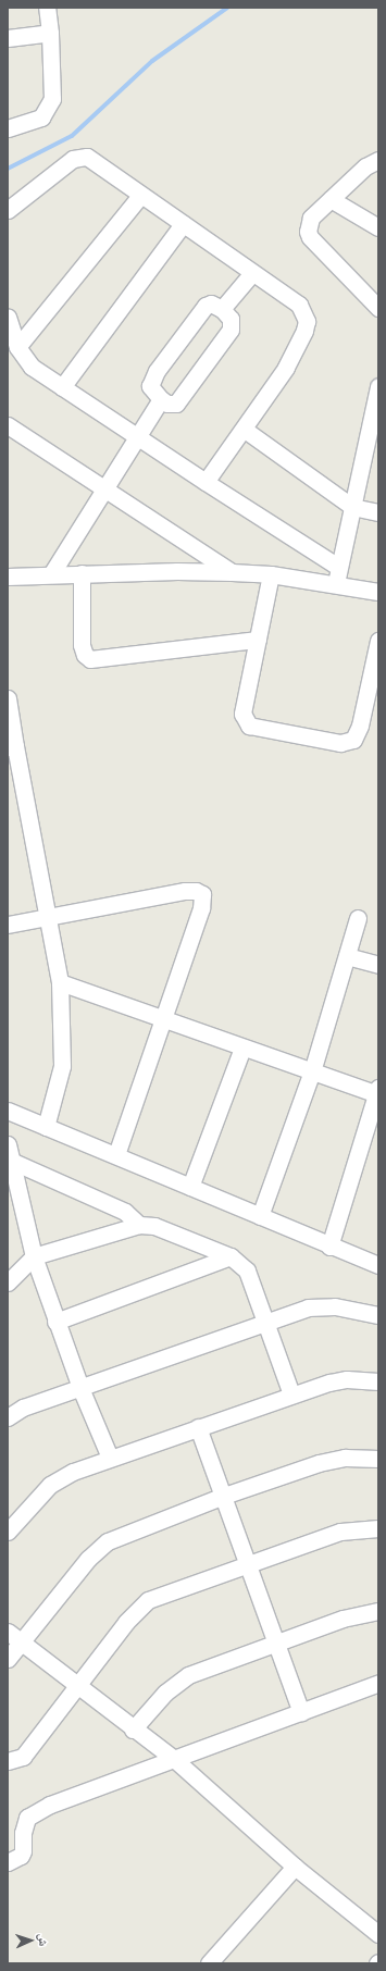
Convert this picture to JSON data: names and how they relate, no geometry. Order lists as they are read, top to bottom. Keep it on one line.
{"north":"right"}
